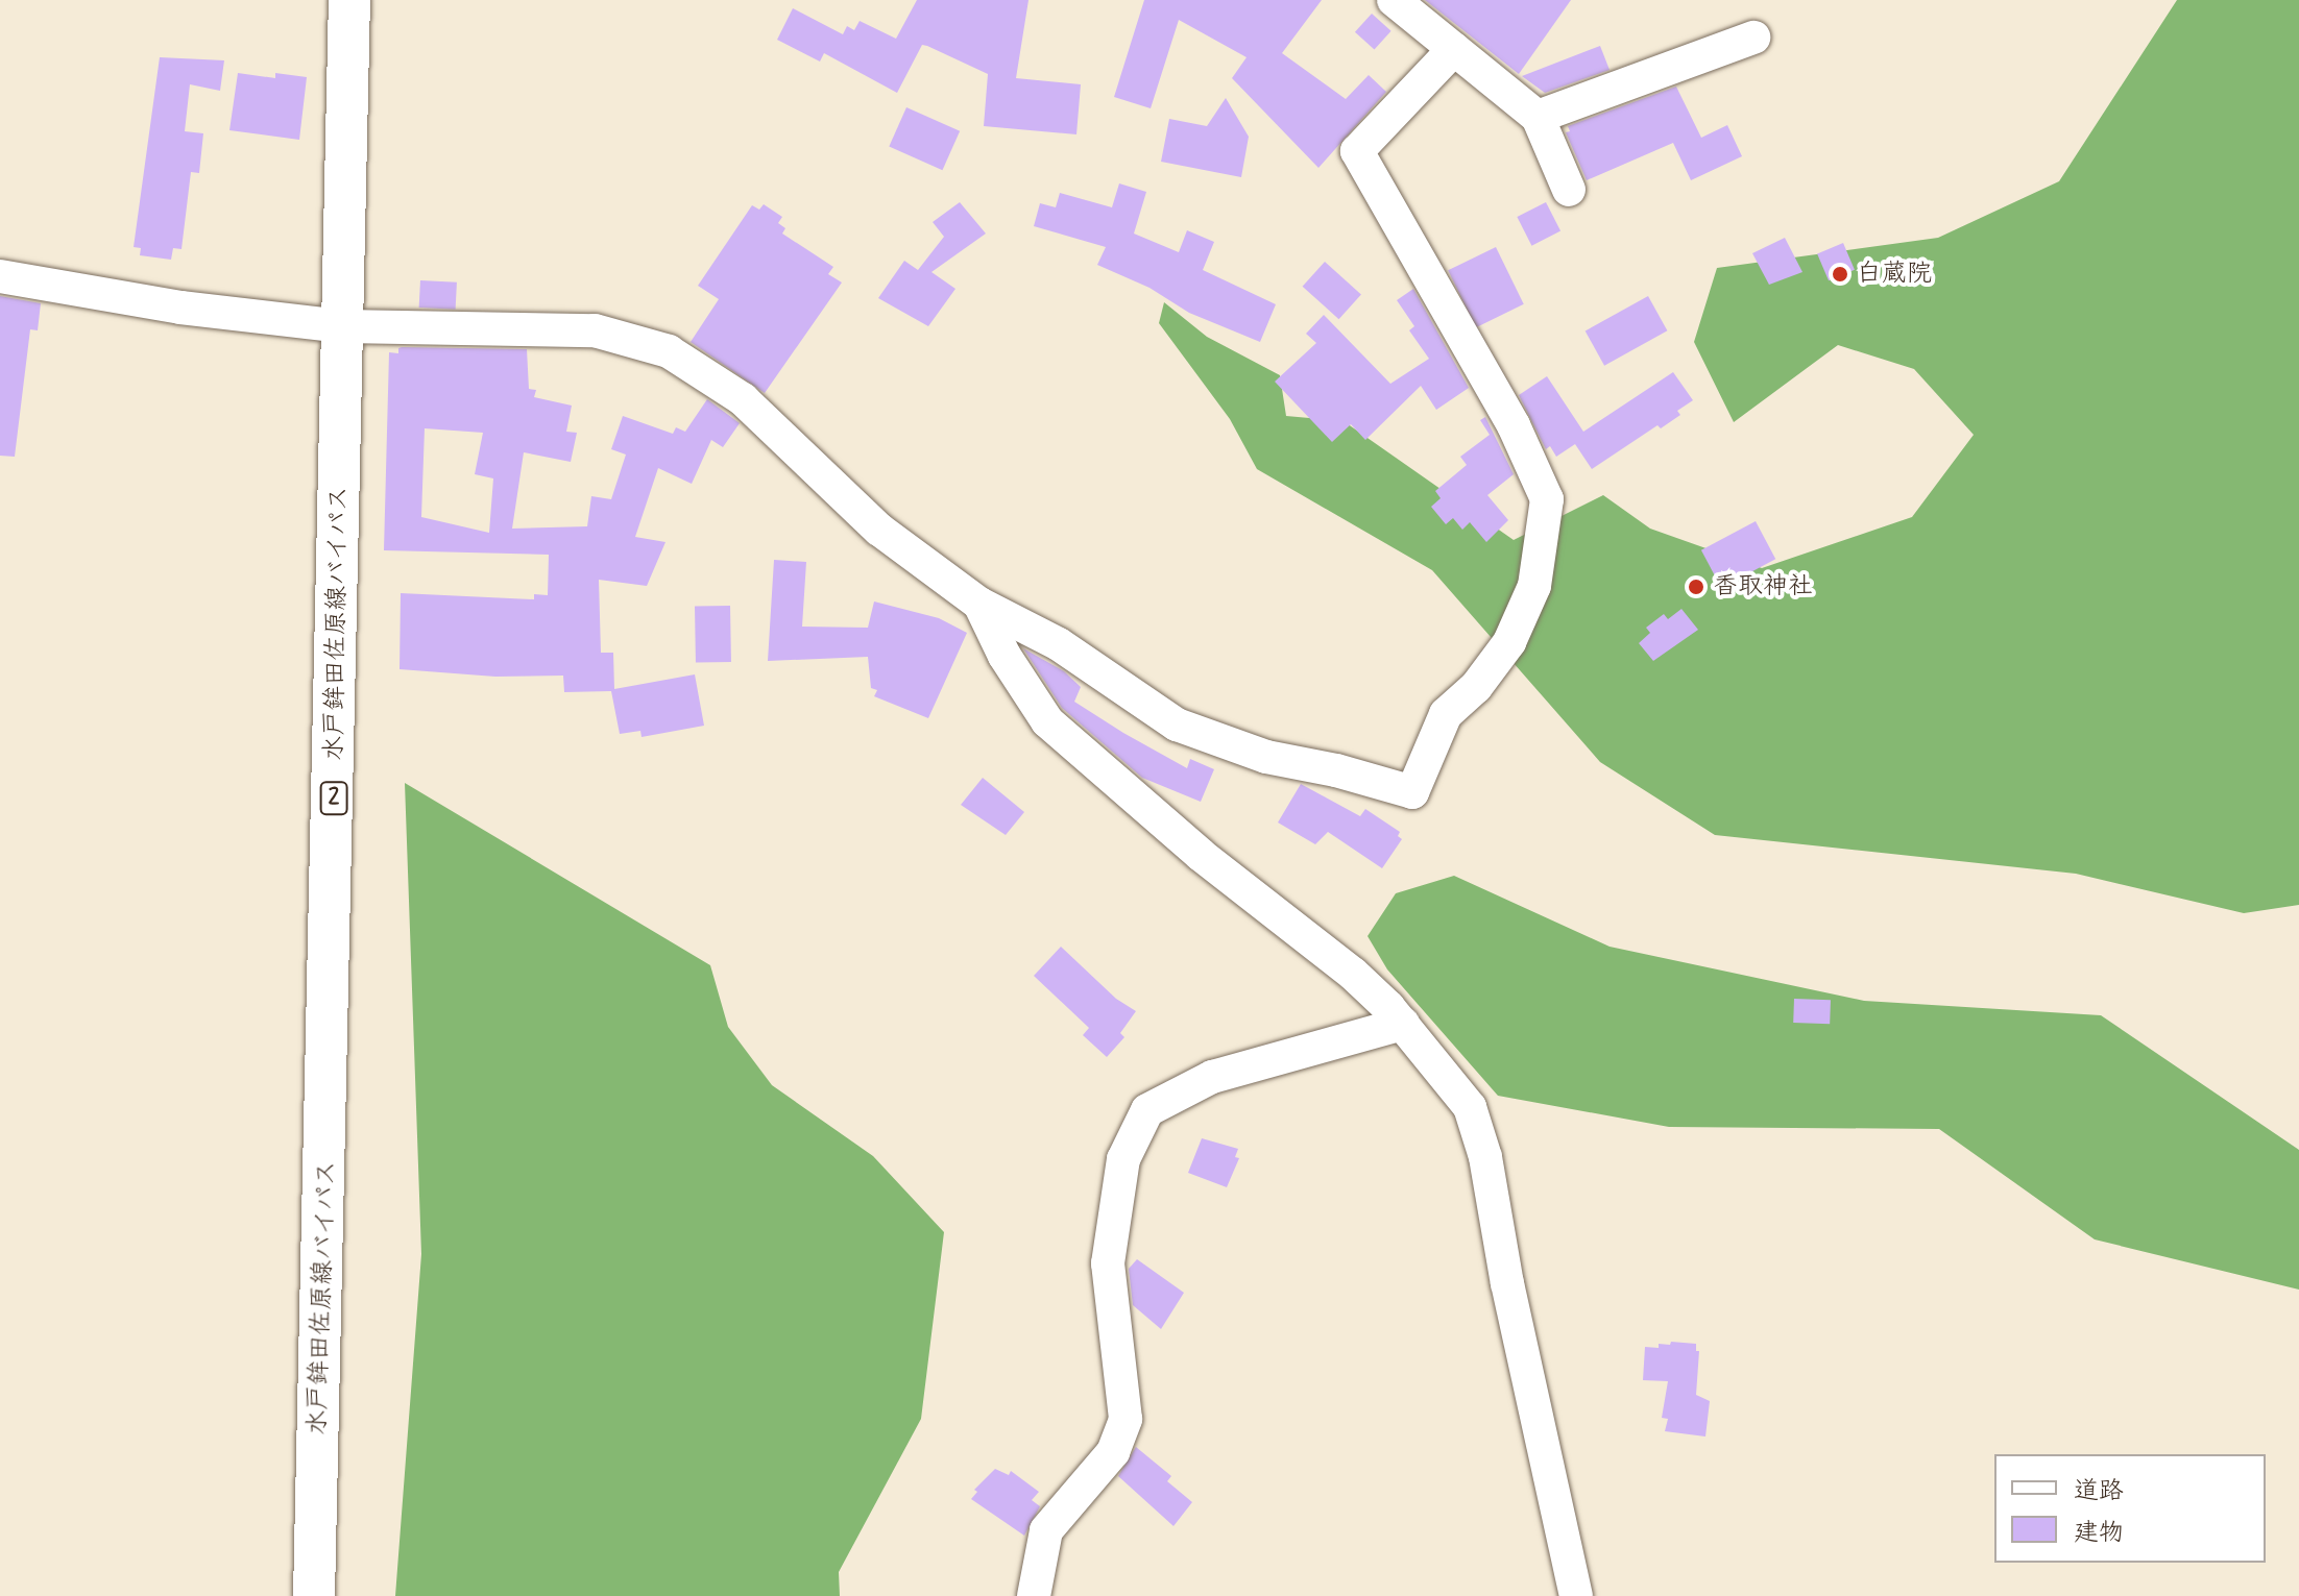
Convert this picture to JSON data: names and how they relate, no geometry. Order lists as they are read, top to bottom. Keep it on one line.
{"streets":{"main road":["水戸鉾田佐原線バイパス","2"]},"places":["白蔵院","香取神社"],"legend":["道路","建物"]}
